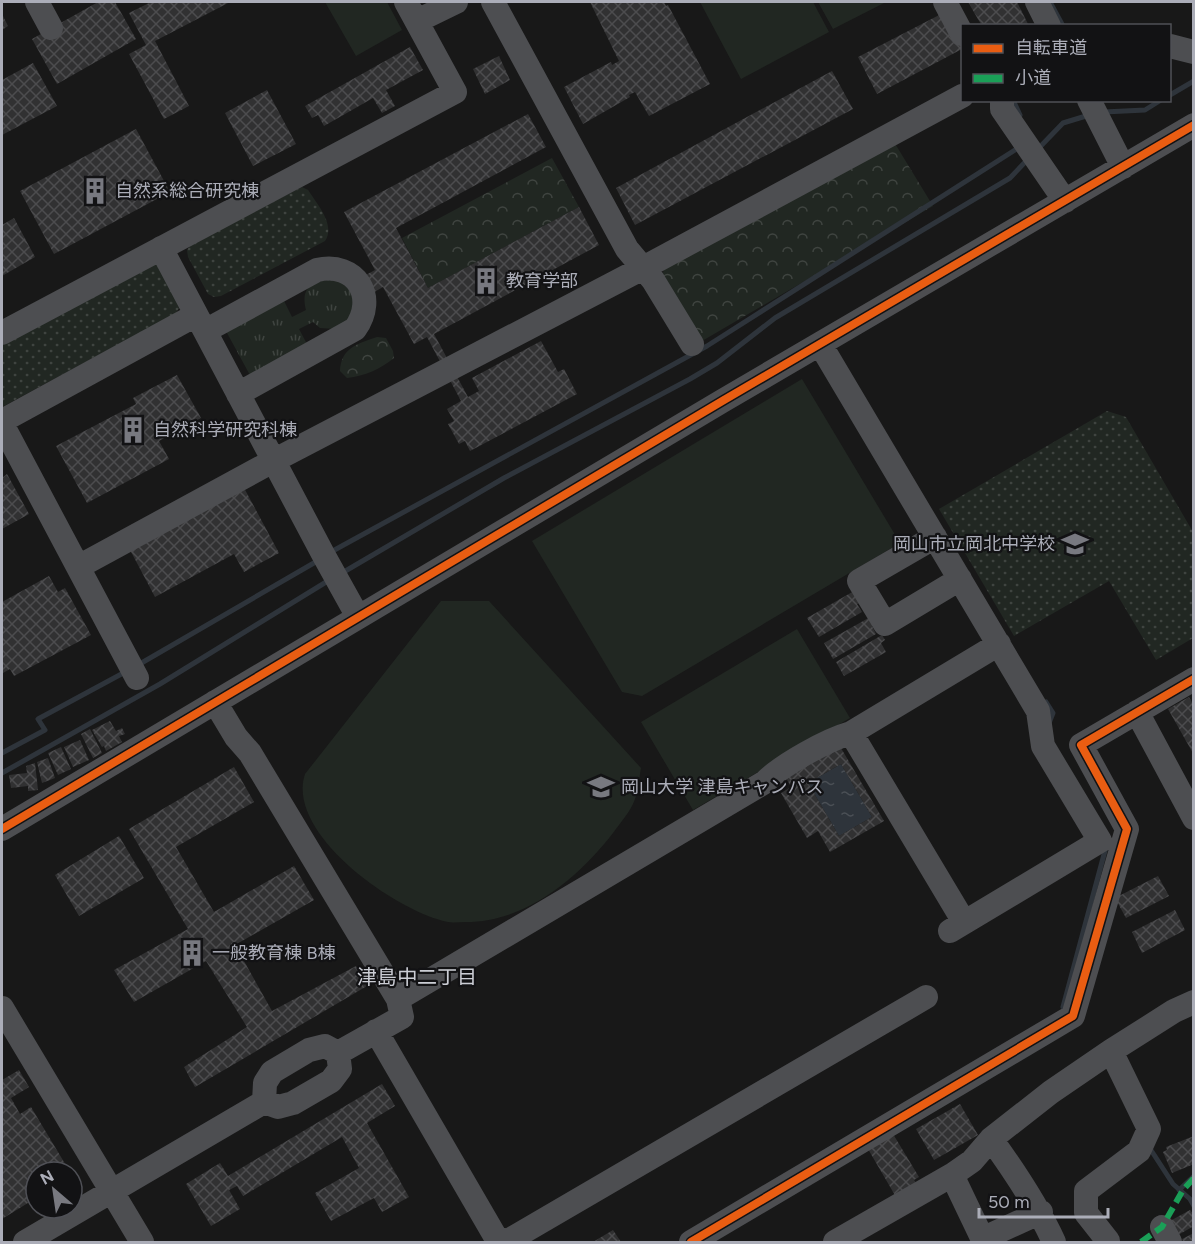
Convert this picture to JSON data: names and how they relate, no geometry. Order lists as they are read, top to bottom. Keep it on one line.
{"districts":["津島中二丁目"],"places":{"building":["自然系総合研究棟","教育学部","自然科学研究科棟","一般教育棟 B棟"],"school or university":["岡山市立岡北中学校","岡山大学 津島キャンパス"]},"legend":["自転車道","小道"],"scale_bar":"50 m","north":"top left"}
